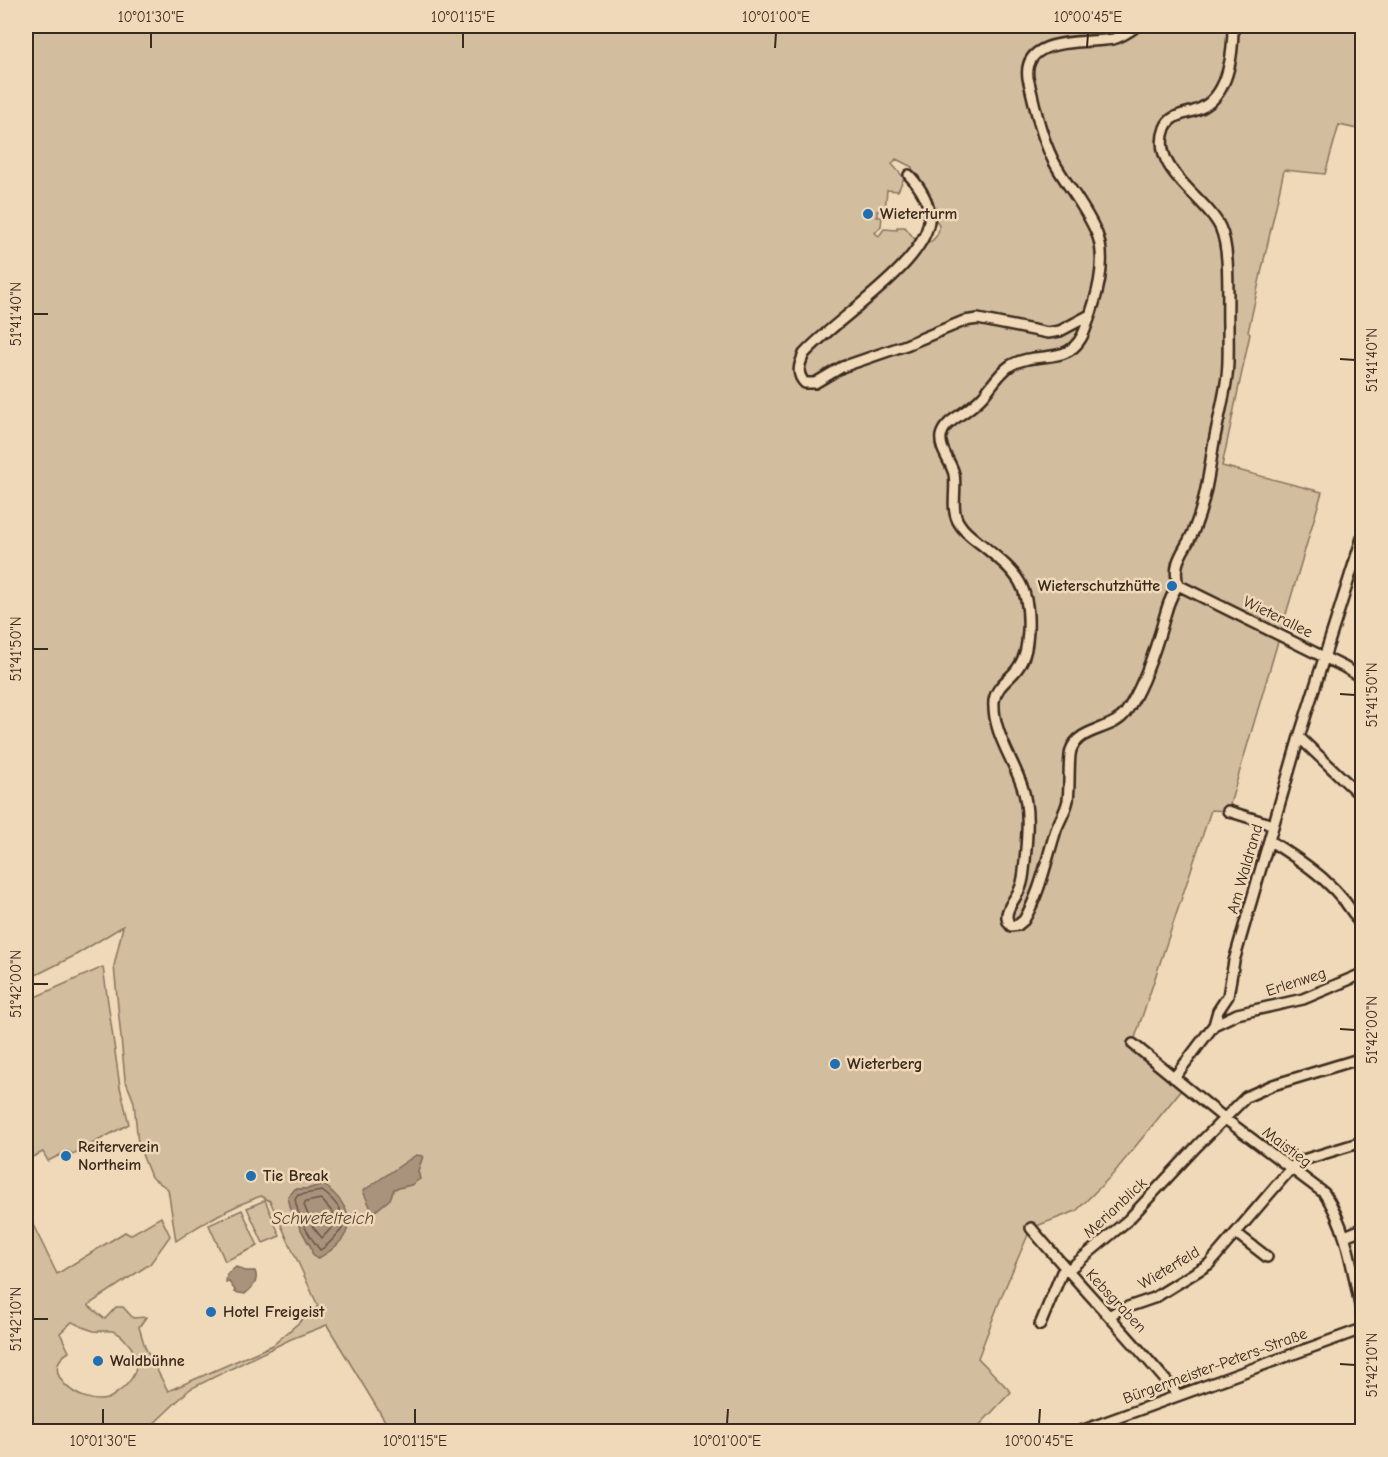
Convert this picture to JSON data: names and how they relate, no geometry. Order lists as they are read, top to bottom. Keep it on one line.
{"streets":{"street":["Wieterallee","Am Waldrand","Erlenweg","Maistieg","Merianblick","Wieterfeld","Kebsgraben","Bürgermeister-Peters-Straße"]},"crossings":[["Wieterallee","Am Waldrand"],["Am Waldrand","Erlenweg"],["Am Waldrand","Maistieg"],["Maistieg","Merianblick"],["Maistieg","Wieterfeld"],["Merianblick","Kebsgraben"],["Wieterfeld","Kebsgraben"],["Kebsgraben","Bürgermeister-Peters-Straße"]],"water":["Schwefelteich"],"places":["Wieterturm","Wieterschutzhütte","Wieterberg","Reiterverein Northeim","Tie Break","Hotel Freigeist","Waldbühne"],"coordinates":["10°01'30\"E","10°01'15\"E","10°01'00\"E","10°00'45\"E","51°41'40\"N","51°41'50\"N","51°42'00\"N","51°42'10\"N"]}
